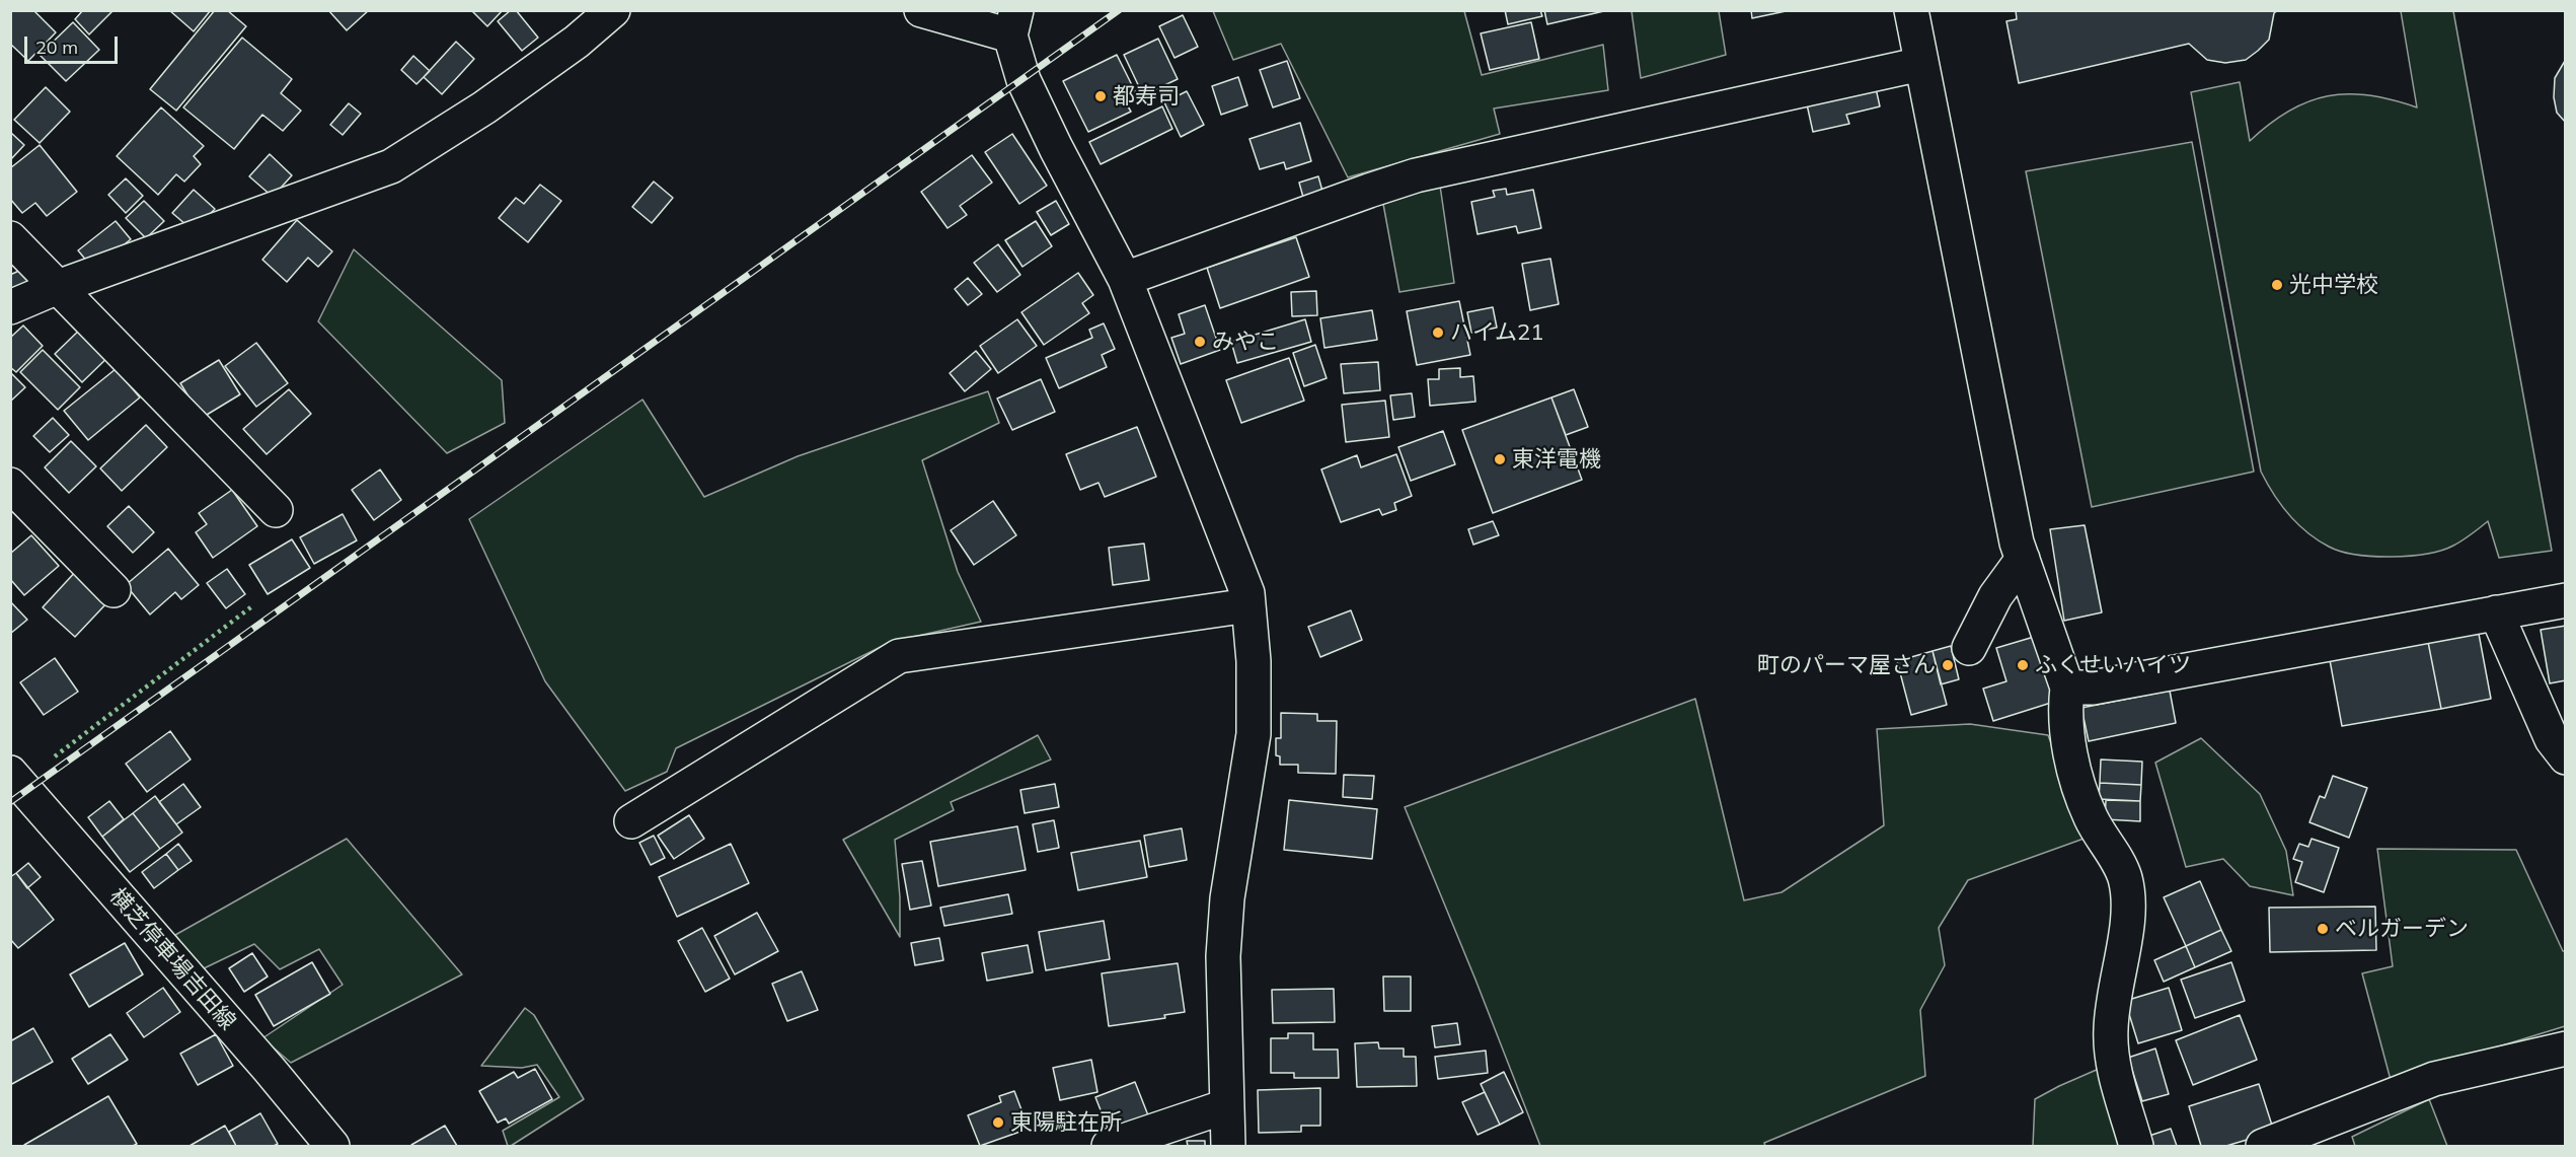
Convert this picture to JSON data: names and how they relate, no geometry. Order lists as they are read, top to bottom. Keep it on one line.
{"streets":{"street":["横芝停車場吉田線"]},"places":["都寿司","光中学校","ハイム21","みやこ","東洋電機","町のパーマ屋さん","ふくせいハイツ","ベルガーデン","東陽駐在所"],"scale_bar":"20 m"}
